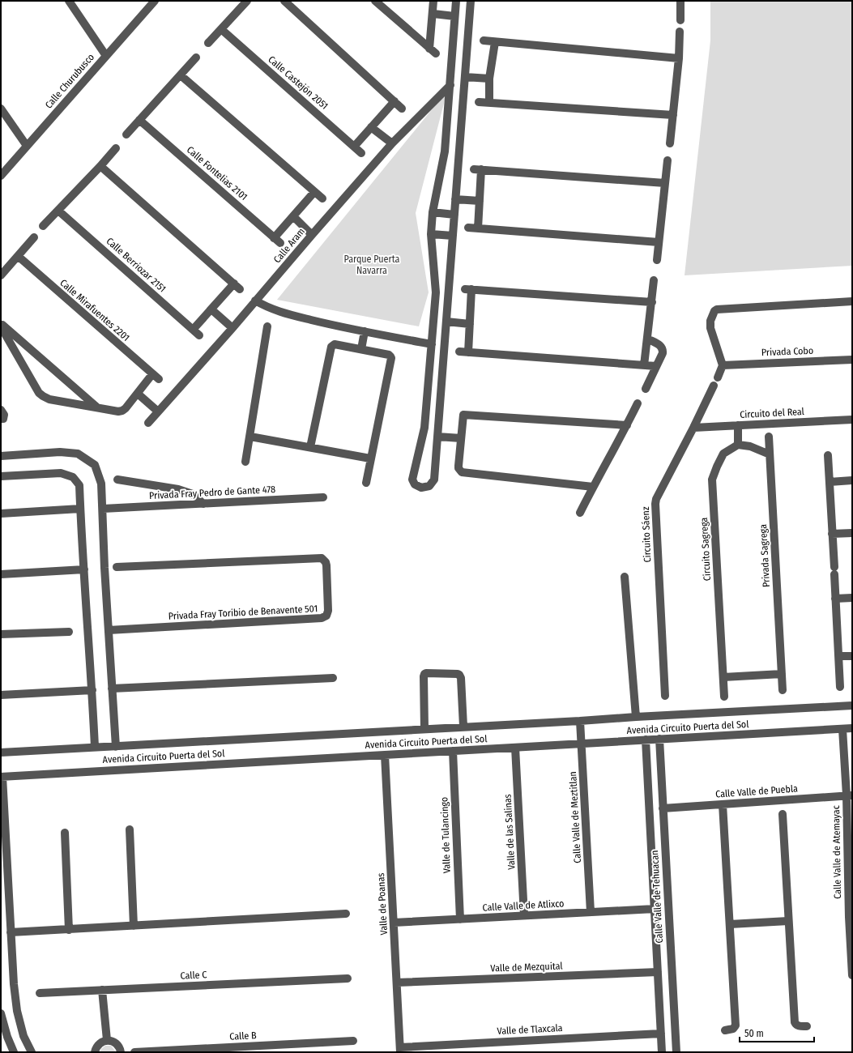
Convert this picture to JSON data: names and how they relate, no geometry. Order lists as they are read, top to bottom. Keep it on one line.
{"streets":{"street":["Calle Churubusco","Calle Castejón 2051","Calle Fontelias 2101","Calle Aram","Calle Berriozar 2151","Calle Mirafuentes 2201","Privada Cobo","Circuito del Real","Privada Fray Pedro de Gante 478","Circuito Sáenz","Circuito Sagrega","Privada Sagrega","Privada Fray Toribio de Benavente 501","Avenida Circuito Puerta del Sol","Calle Valle de Puebla","Calle Valle de Meztitlan","Valle de las Salinas","Valle de Tulancingo","Calle Valle de Atemayac","Calle Valle de Tehuacan","Valle de Poanas","Calle Valle de Atlixco","Valle de Mezquital","Calle C","Valle de Tlaxcala","Calle B"]},"crossings":[["Circuito del Real","Circuito Sáenz"],["Avenida Circuito Puerta del Sol","Calle Valle de Meztitlan"],["Avenida Circuito Puerta del Sol","Valle de las Salinas"],["Avenida Circuito Puerta del Sol","Valle de Tulancingo"],["Avenida Circuito Puerta del Sol","Calle Valle de Atemayac"],["Avenida Circuito Puerta del Sol","Calle Valle de Tehuacan"],["Avenida Circuito Puerta del Sol","Valle de Poanas"],["Calle Valle de Puebla","Calle Valle de Atemayac"],["Calle Valle de Puebla","Calle Valle de Tehuacan"],["Calle Valle de Meztitlan","Calle Valle de Atlixco"],["Valle de las Salinas","Calle Valle de Atlixco"],["Valle de Tulancingo","Calle Valle de Atlixco"],["Calle Valle de Tehuacan","Calle Valle de Atlixco"],["Calle Valle de Tehuacan","Valle de Mezquital"],["Calle Valle de Tehuacan","Valle de Tlaxcala"],["Valle de Poanas","Calle Valle de Atlixco"],["Valle de Poanas","Valle de Mezquital"],["Valle de Poanas","Valle de Tlaxcala"]],"parks":["Parque Puerta Navarra"],"scale_bar":"50 m"}
